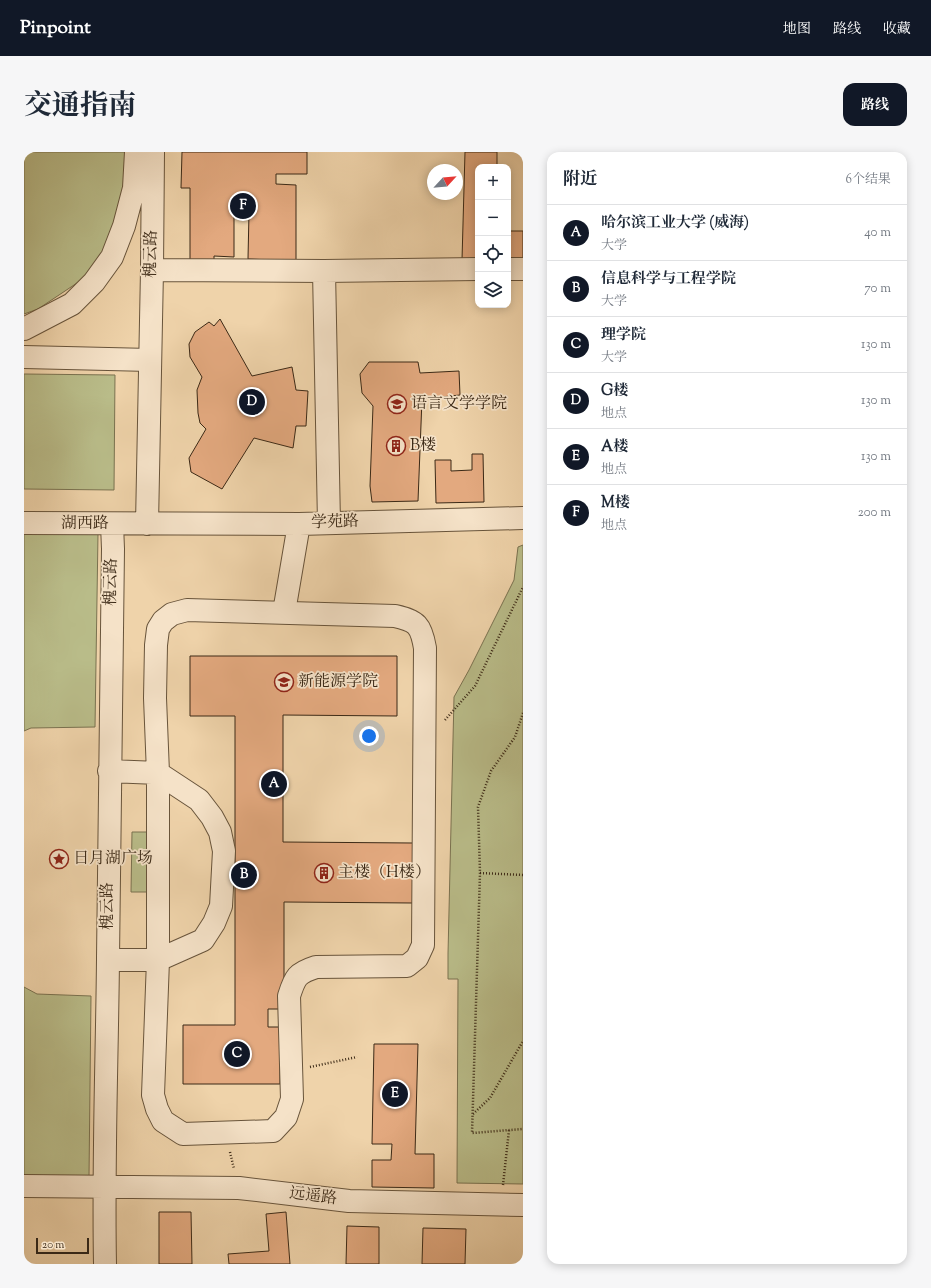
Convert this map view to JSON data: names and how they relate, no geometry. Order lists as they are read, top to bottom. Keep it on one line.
{"streets":{"lane":["槐云路","学苑路","湖西路","远遥路"]},"crossings":[["槐云路","学苑路"],["槐云路","湖西路"],["槐云路","远遥路"],["学苑路","湖西路"]],"places":{"school or university":["语言文学学院","新能源学院"],"building":["B楼","主楼（H楼）"],"place":["日月湖广场"]},"scale_bar":"20 m","north":"top right","page":{"header":"Pinpoint","nav":["地图","路线","收藏"],"title":"交通指南","buttons":"路线","heading":["附近","6个结果"],"map_buttons":["+","−"],"pins":["F","D","A","B","C","E"],"list":[{"mark":"A","name":"哈尔滨工业大学 (威海)","note":"大学","value":"40 m"},{"mark":"B","name":"信息科学与工程学院","note":"大学","value":"70 m"},{"mark":"C","name":"理学院","note":"大学","value":"130 m"},{"mark":"D","name":"G楼","note":"地点","value":"130 m"},{"mark":"E","name":"A楼","note":"地点","value":"130 m"},{"mark":"F","name":"M楼","note":"地点","value":"200 m"}],"scale":"20 m"}}
